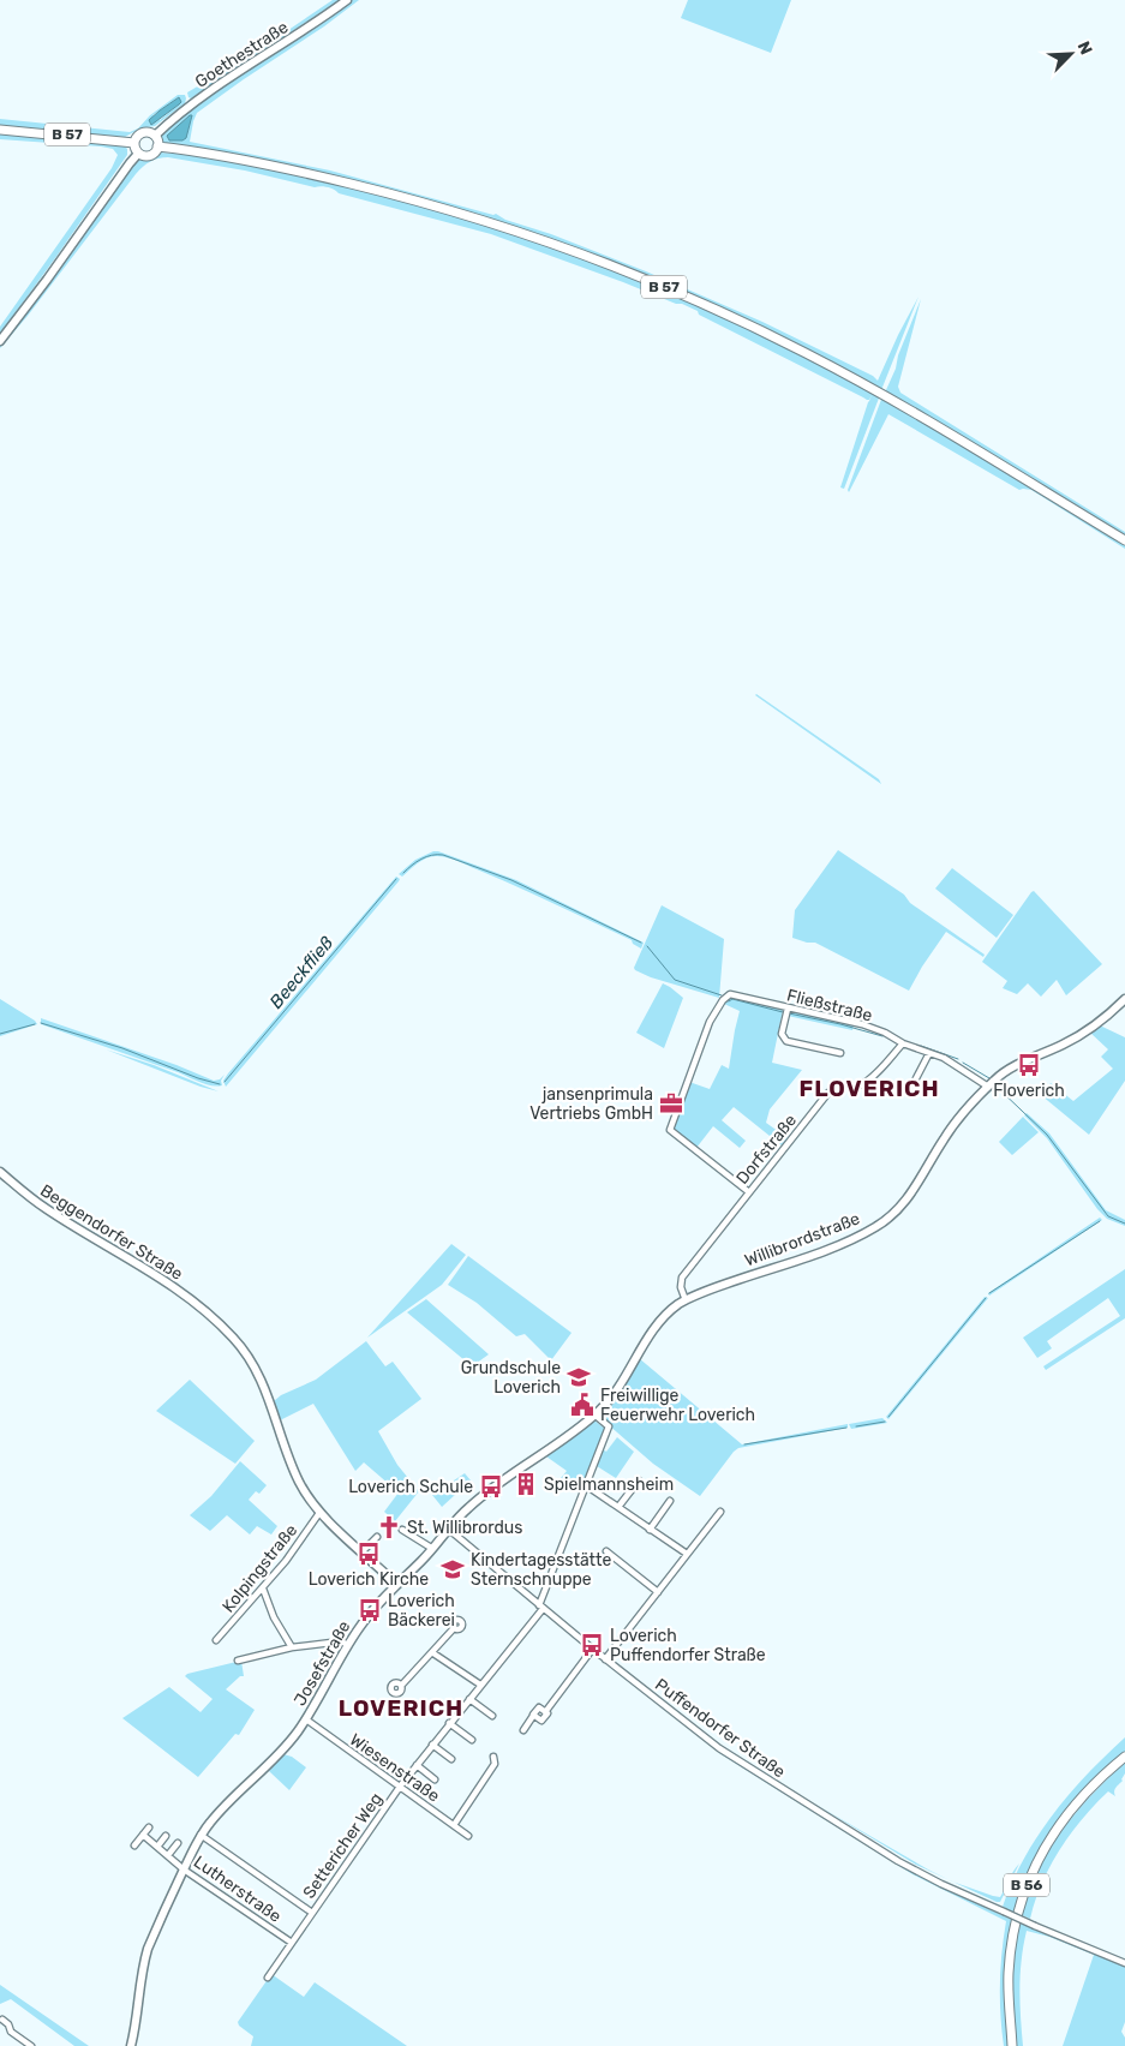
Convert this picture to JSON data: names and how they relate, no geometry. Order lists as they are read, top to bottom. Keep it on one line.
{"streets":{"main road":["B 57","B 56"],"street":["Goethestraße","Fließstraße","Dorfstraße","Beggendorfer Straße","Willibrordstraße","Kolpingstraße","Josefstraße","Puffendorfer Straße","Wiesenstraße","Settericher Weg","Lutherstraße"]},"crossings":[["Goethestraße","B 57"],["Fließstraße","Dorfstraße"],["Fließstraße","Willibrordstraße"],["Dorfstraße","Willibrordstraße"],["Dorfstraße","Josefstraße"],["Beggendorfer Straße","Kolpingstraße"],["Beggendorfer Straße","Josefstraße"],["Willibrordstraße","Josefstraße"],["Josefstraße","Puffendorfer Straße"],["Josefstraße","Wiesenstraße"],["Josefstraße","Settericher Weg"],["Josefstraße","Lutherstraße"],["Puffendorfer Straße","Settericher Weg"],["Wiesenstraße","Settericher Weg"],["Settericher Weg","Lutherstraße"]],"districts":["FLOVERICH","LOVERICH"],"water":["Beeckfließ"],"places":{"bus stop":["Floverich","Loverich Schule","Loverich Kirche","Loverich Bäckerei","Loverich Puffendorfer Straße"],"office":["jansenprimula Vertriebs GmbH"],"school or university":["Grundschule Loverich","Kindertagesstätte Sternschnuppe"],"public building":["Freiwillige Feuerwehr Loverich"],"building":["Spielmannsheim"],"church":["St. Willibrordus"]},"north":"top right"}
